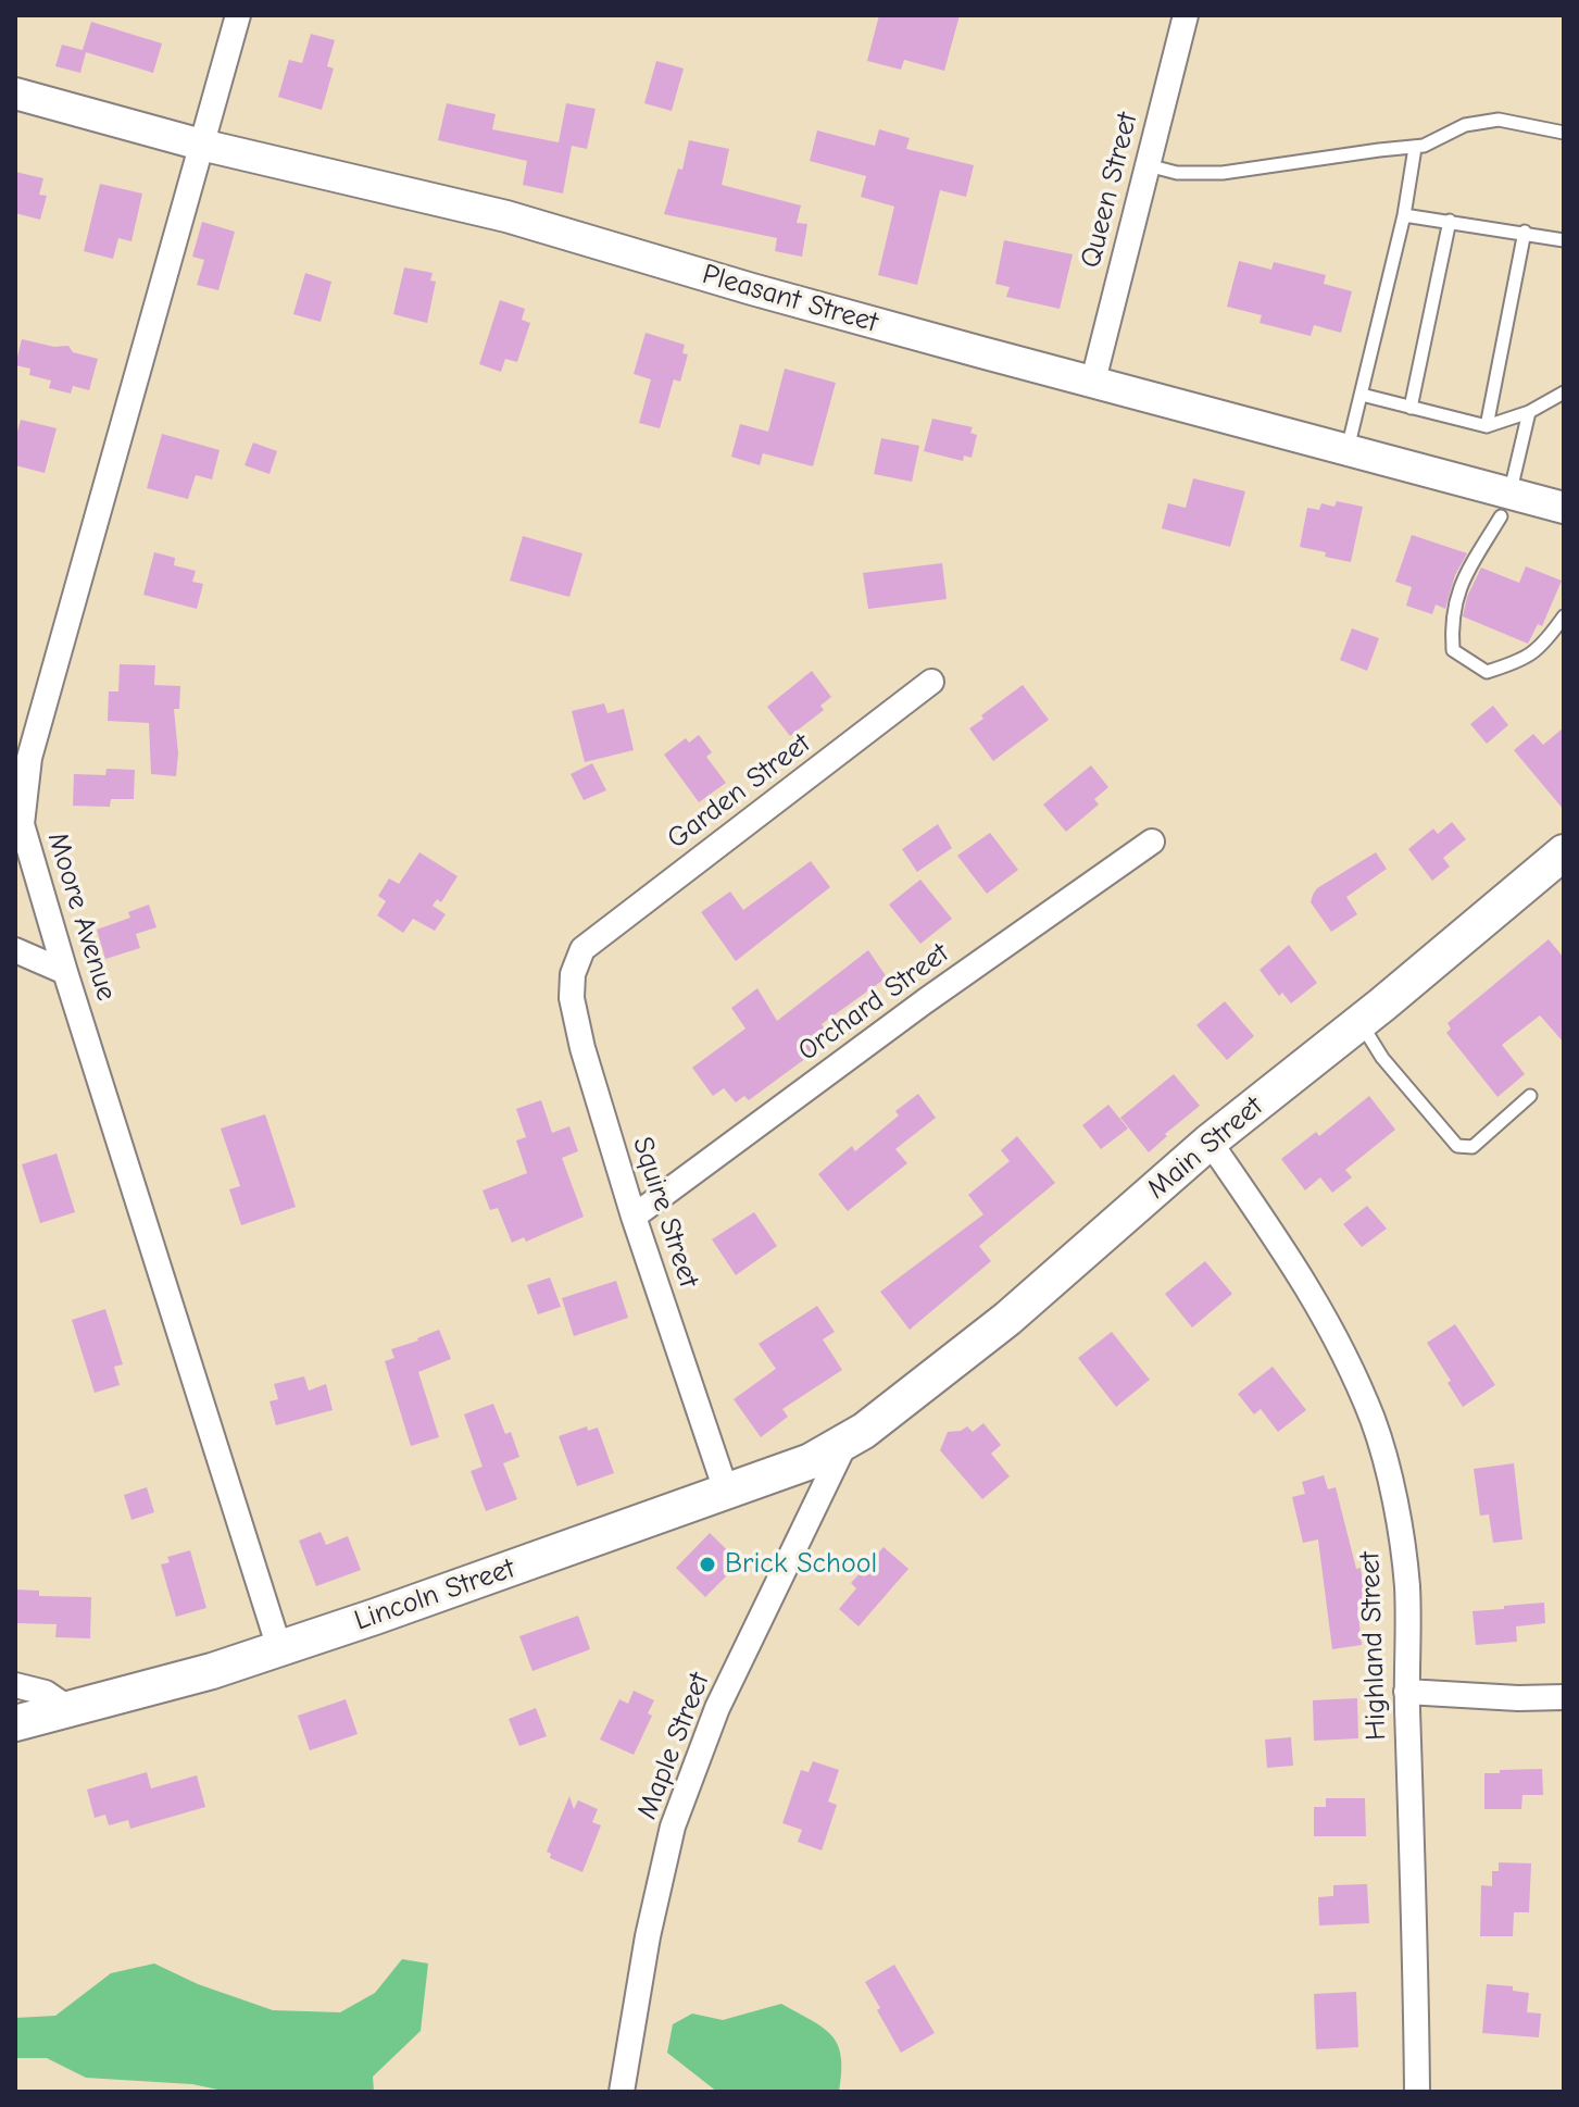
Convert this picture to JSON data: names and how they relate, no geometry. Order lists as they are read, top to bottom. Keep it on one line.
{"streets":{"main road":["Main Street","Lincoln Street"],"street":["Queen Street","Pleasant Street","Garden Street","Moore Avenue","Orchard Street","Squire Street","Highland Street","Maple Street"]},"crossings":[["Queen Street","Pleasant Street"],["Pleasant Street","Moore Avenue"],["Garden Street","Squire Street"],["Moore Avenue","Lincoln Street"],["Orchard Street","Squire Street"],["Main Street","Lincoln Street"],["Main Street","Highland Street"],["Main Street","Maple Street"],["Squire Street","Lincoln Street"],["Lincoln Street","Maple Street"]],"places":["Brick School"]}
